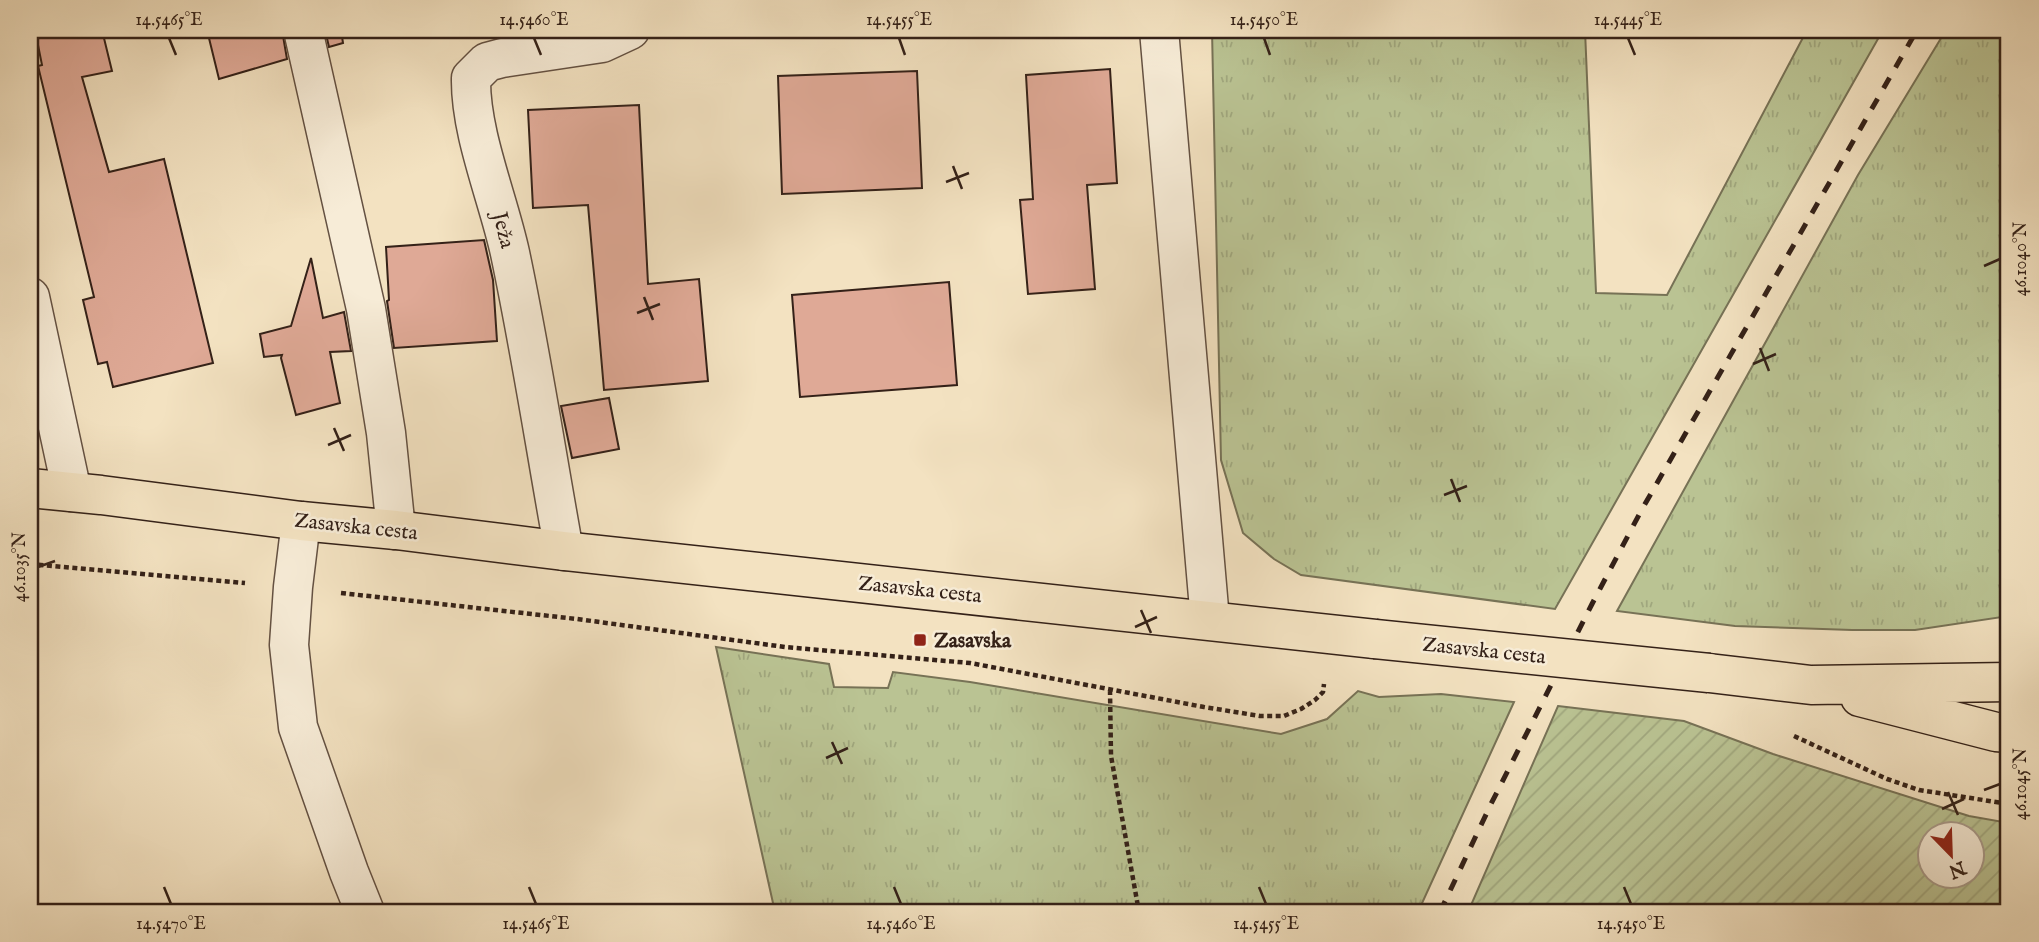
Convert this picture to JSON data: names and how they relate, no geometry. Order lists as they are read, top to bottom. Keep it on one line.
{"streets":{"main road":["Zasavska cesta"],"street":["Ježa"]},"crossings":[["Ježa","Zasavska cesta"]],"places":{"transit":["Zasavska"]},"north":"bottom right","coordinates":["14.5465°E","14.5460°E","14.5455°E","14.5450°E","14.5445°E","46.1040°N","46.1035°N","46.1045°N","14.5470°E"]}
